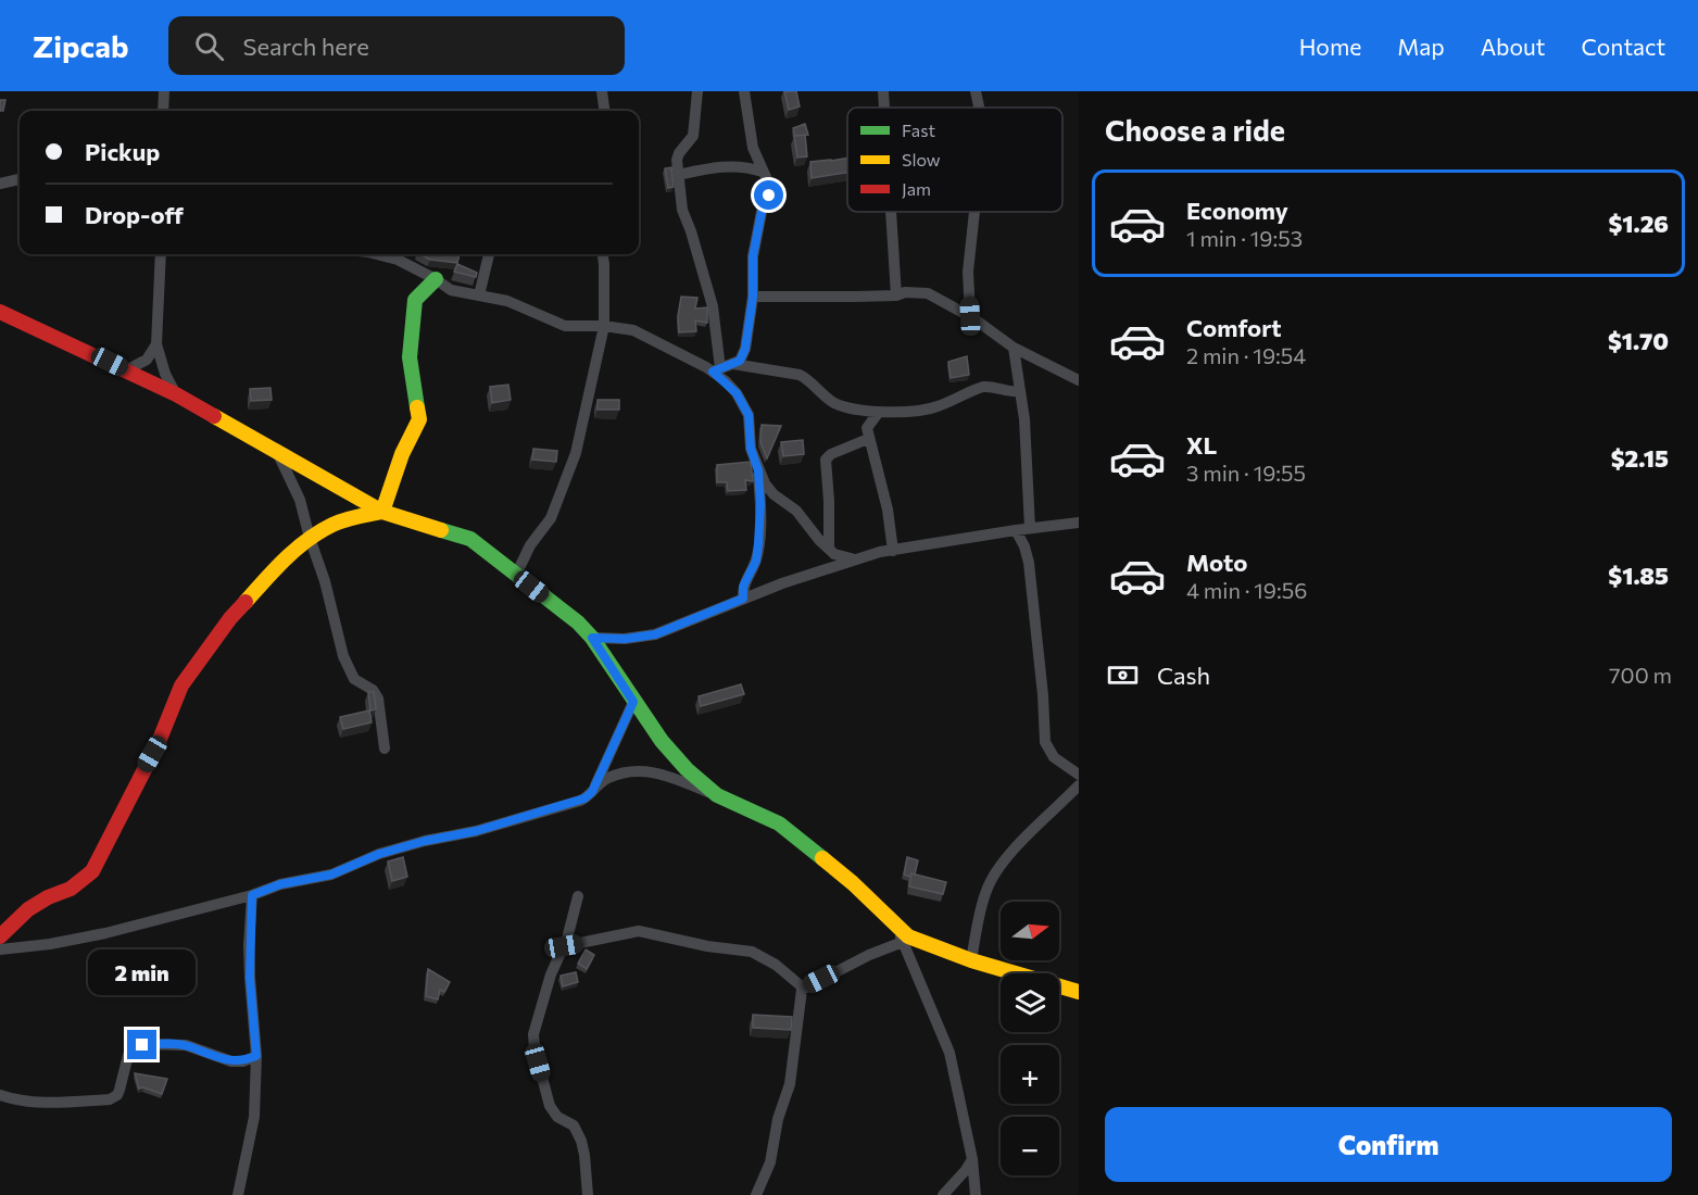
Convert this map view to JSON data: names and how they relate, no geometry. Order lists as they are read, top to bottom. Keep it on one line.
{"legend":["Fast","Slow","Jam"],"north":"right","page":{"header":"Zipcab","search":"Search here","nav":["Home","Map","About","Contact"],"heading":"Choose a ride","banner":["Pickup","Drop-off"],"list":[{"name":"Economy","note":"1 min · 19:53","value":"$1.26"},{"name":"Comfort","note":"2 min · 19:54","value":"$1.70"},{"name":"XL","note":"3 min · 19:55","value":"$2.15"},{"name":"Moto","note":"4 min · 19:56","value":"$1.85"}],"pay":["Cash","700 m"],"map_buttons":["+","−"],"bubble":"2 min","buttons":"Confirm"}}
